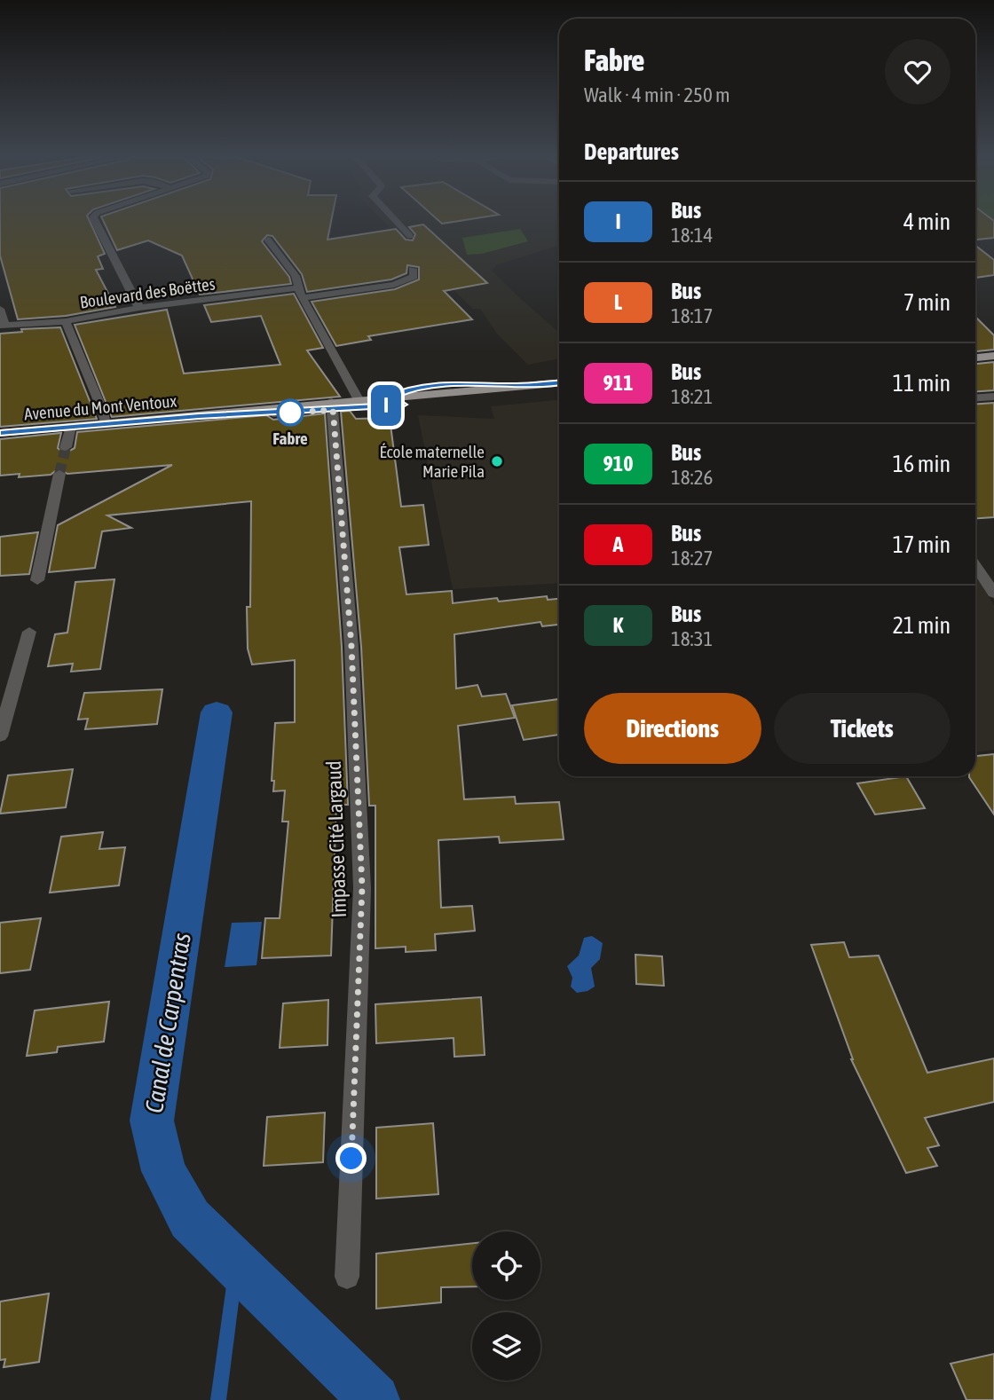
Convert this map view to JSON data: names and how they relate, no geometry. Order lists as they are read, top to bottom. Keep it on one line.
{"streets":{"main road":["Avenue du Mont Ventoux"],"street":["Boulevard des Boëttes","Impasse Cité Largaud"]},"crossings":[["Avenue du Mont Ventoux","Impasse Cité Largaud"]],"water":["Canal de Carpentras"],"places":["Fabre","École maternelle Marie Pila"],"lines":["bus line I"],"page":{"on_map":"I","heading":[["Fabre","Walk · 4 min · 250 m"],"Departures"],"list":[{"mark":"I","name":"Bus","note":"18:14","value":"4 min"},{"mark":"L","name":"Bus","note":"18:17","value":"7 min"},{"mark":"911","name":"Bus","note":"18:21","value":"11 min"},{"mark":"910","name":"Bus","note":"18:26","value":"16 min"},{"mark":"A","name":"Bus","note":"18:27","value":"17 min"},{"mark":"K","name":"Bus","note":"18:31","value":"21 min"}],"buttons":["Directions","Tickets"]}}
